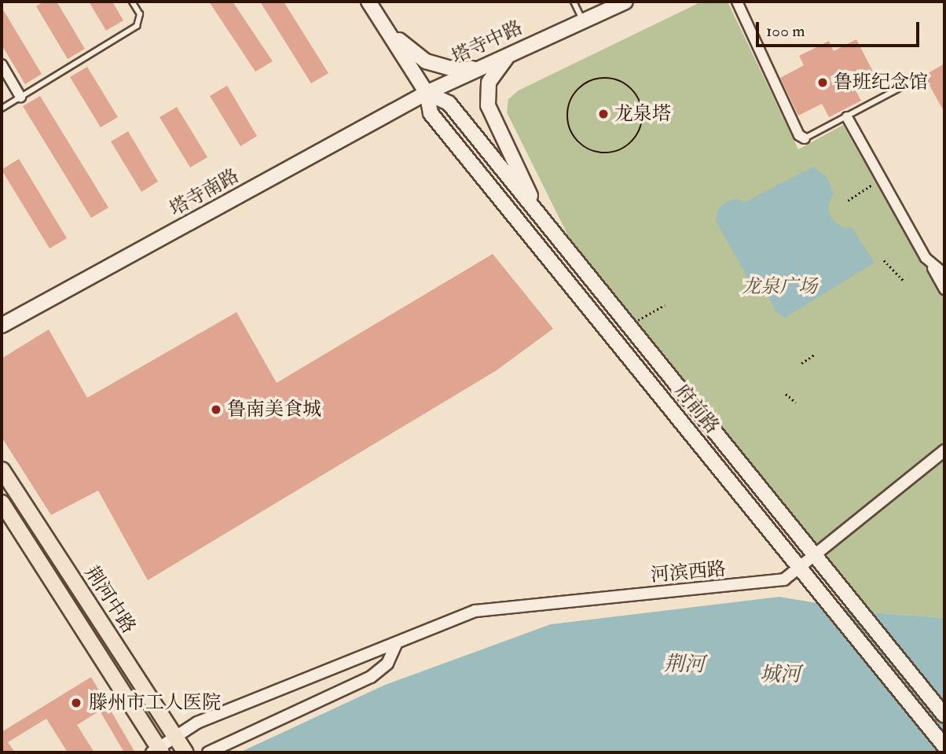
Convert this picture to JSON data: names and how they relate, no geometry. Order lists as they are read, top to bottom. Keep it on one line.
{"streets":{"main road":["塔寺中路","塔寺南路","府前路","荆河中路"],"street":["河滨西路"]},"crossings":[["塔寺中路","塔寺南路"],["塔寺中路","府前路"],["塔寺南路","府前路"],["府前路","河滨西路"],["河滨西路","荆河中路"]],"water":["荆河","城河"],"parks":["龙泉广场"],"places":["鲁班纪念馆","龙泉塔","鲁南美食城","滕州市工人医院"],"scale_bar":"100 m"}
